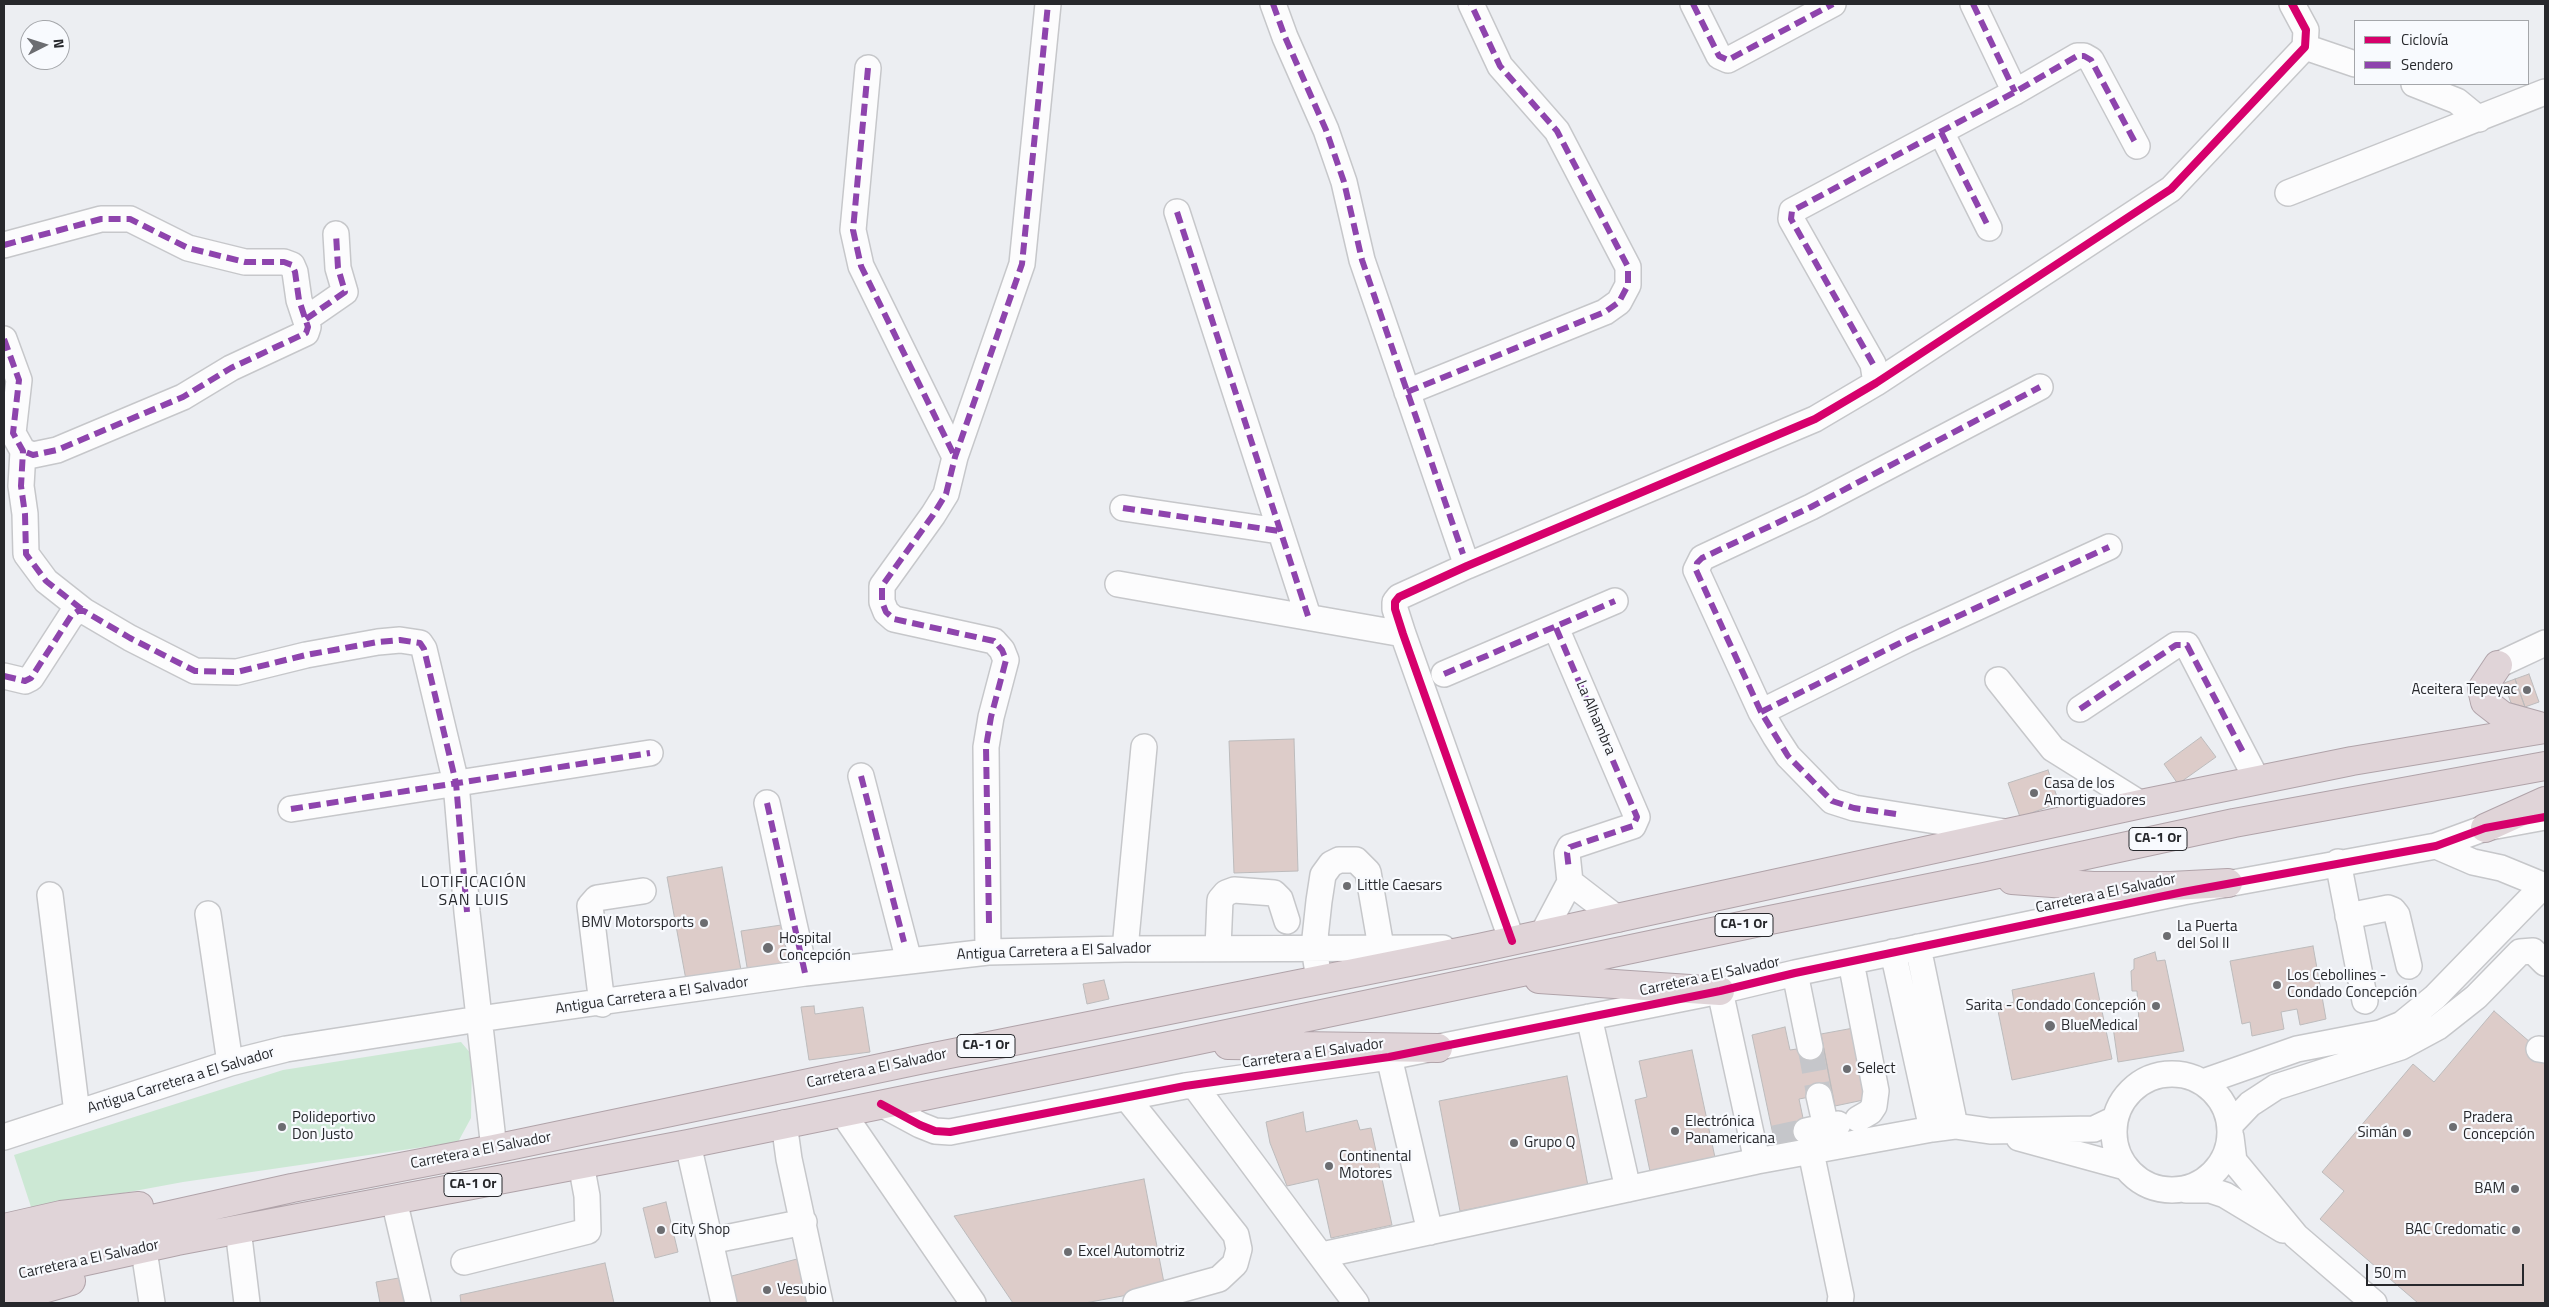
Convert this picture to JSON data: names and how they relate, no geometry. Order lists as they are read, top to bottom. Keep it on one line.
{"streets":{"highway":["CA-1 Or","Carretera a El Salvador"],"street":["La Alhambra","Antigua Carretera a El Salvador"]},"crossings":[["Carretera a El Salvador","Antigua Carretera a El Salvador"]],"districts":["LOTIFICACIÓN SAN LUIS"],"places":["Aceitera Tepeyac","Casa de los Amortiguadores","Little Caesars","BMV Motorsports","La Puerta del Sol II","Hospital Concepción","Los Cebollines - Condado Concepción","Sarita - Condado Concepción","BlueMedical","Select","Polideportivo Don Justo","Pradera Concepción","Electrónica Panamericana","Simán","Grupo Q","Continental Motores","BAM","City Shop","BAC Credomatic","Excel Automotriz","Vesubio"],"legend":["Ciclovía","Sendero"],"scale_bar":"50 m","north":"right"}
